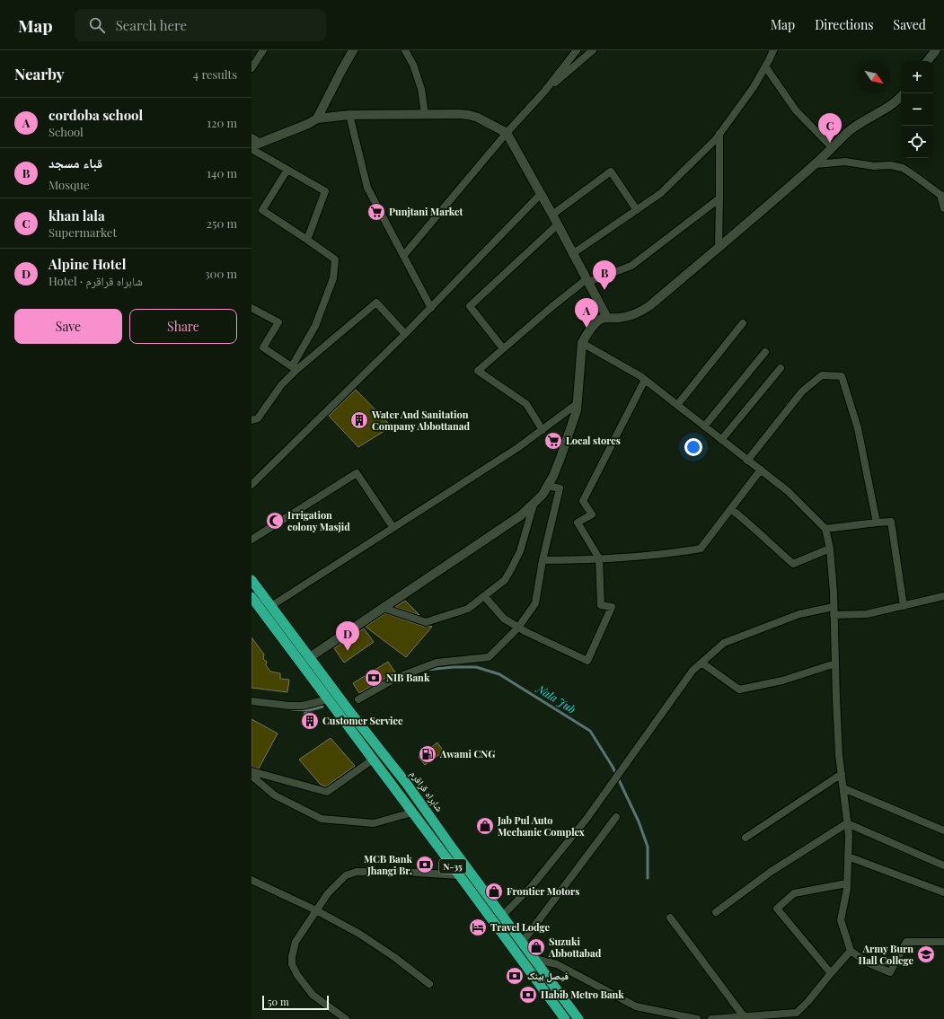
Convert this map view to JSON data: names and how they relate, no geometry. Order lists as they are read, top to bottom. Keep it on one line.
{"streets":{"highway":["شاہراہ قراقرم","N-35"]},"water":["Nala Jub"],"places":{"supermarket":["Punjtani Market","Local stores"],"building":["Water And Sanitation Company Abbottanad","Customer Service"],"mosque":["Irrigation colony Masjid"],"bank":["NIB Bank","MCB Bank Jhangi Br.","فیصل بینک","Habib Metro Bank"],"fuel station":["Awami CNG"],"shop":["Jab Pul Auto Mechanic Complex","Frontier Motors","Suzuki Abbottabad"],"hotel":["Travel Lodge"],"school or university":["Army Burn Hall College"]},"scale_bar":"50 m","north":"bottom right","page":{"header":"Map","search":"Search here","nav":["Map","Directions","Saved"],"heading":["Nearby","4 results"],"map_buttons":["+","−"],"list":[{"mark":"A","name":"cordoba school","note":"School","value":"120 m"},{"mark":"B","name":"قباء مسجد","note":"Mosque","value":"140 m"},{"mark":"C","name":"khan lala","note":"Supermarket","value":"250 m"},{"mark":"D","name":"Alpine Hotel","note":"Hotel · شاہراہ قراقرم","value":"300 m"}],"pins":["C","B","A","D"],"buttons":["Save","Share"],"scale":"50 m"}}
